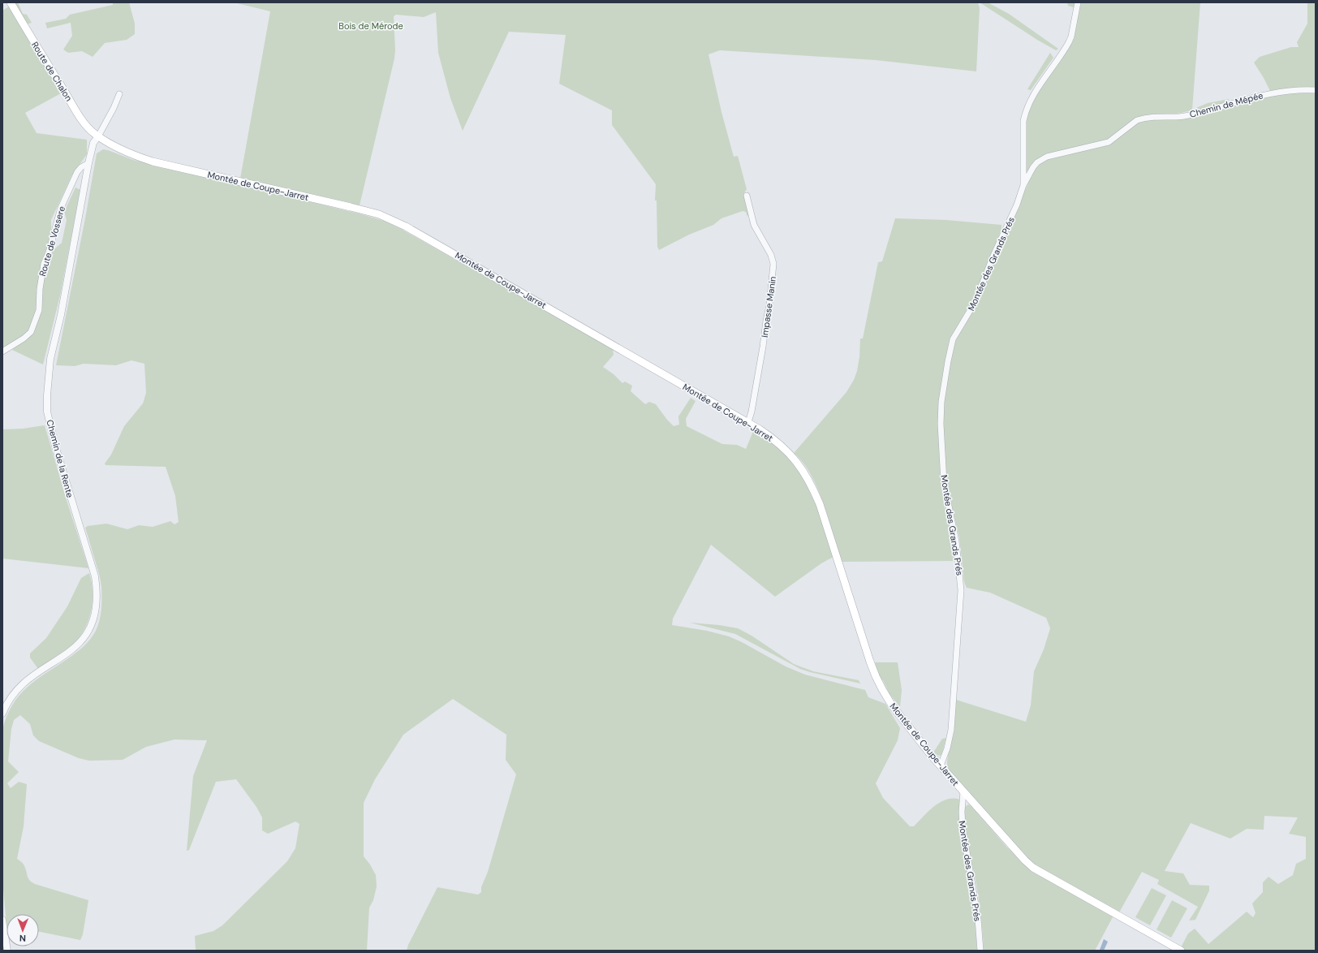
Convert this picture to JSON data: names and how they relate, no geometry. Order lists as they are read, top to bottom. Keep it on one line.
{"streets":{"main road":["Route de Chalon","Montée de Coupe-Jarret"],"street":["Chemin de Mépée","Route de Vossere","Montée des Grands Prés","Impasse Manin","Chemin de la Rente"]},"crossings":[["Route de Chalon","Montée de Coupe-Jarret"],["Route de Chalon","Chemin de la Rente"],["Chemin de Mépée","Montée des Grands Prés"],["Montée de Coupe-Jarret","Montée des Grands Prés"],["Montée de Coupe-Jarret","Impasse Manin"],["Montée de Coupe-Jarret","Chemin de la Rente"],["Route de Vossere","Chemin de la Rente"]],"parks":["Bois de Mérode"],"north":"bottom"}
